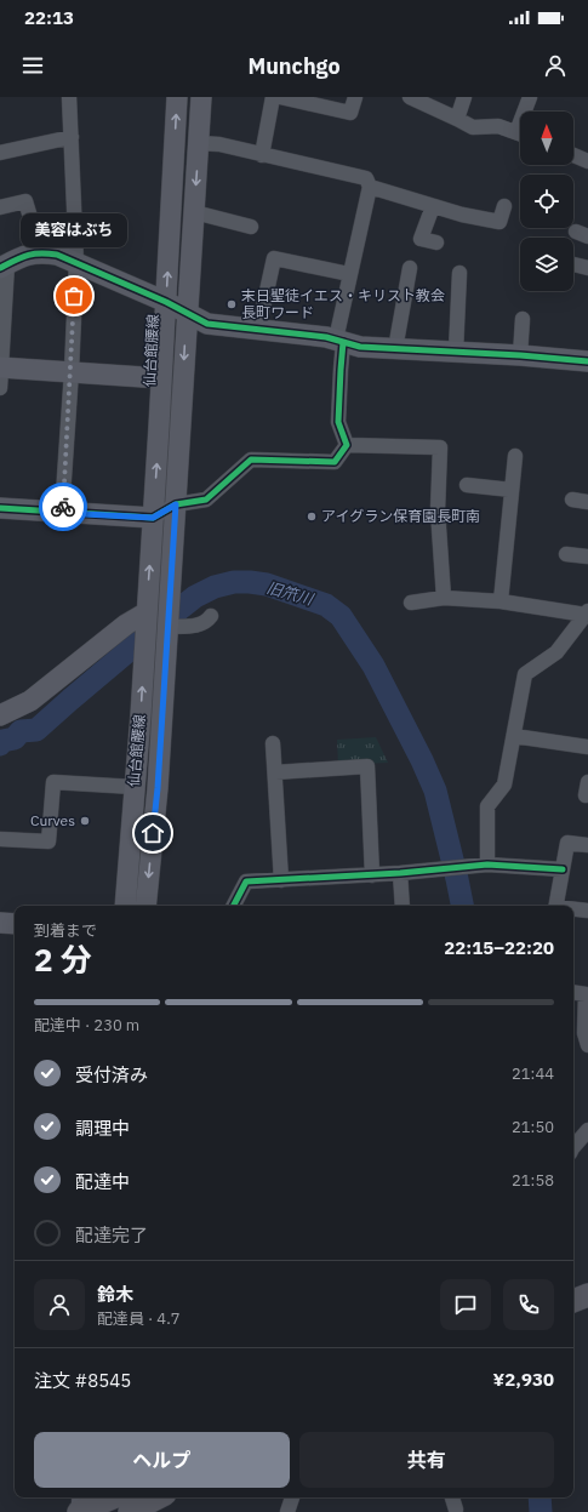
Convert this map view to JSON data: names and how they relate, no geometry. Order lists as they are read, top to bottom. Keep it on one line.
{"streets":{"main road":["仙台館腰線"]},"water":["旧笊川"],"places":["美容はぶち","末日聖徒イエス・キリスト教会 長町ワード","アイグラン保育園長町南","Curves"],"north":"top","page":{"status":"22:13","header":"Munchgo","bubble":"美容はぶち","heading":["2 分","到着まで","22:15–22:20"],"panel":["鈴木","配達員 · 4.7","注文 #8545","¥2,930"],"bar":"配達中 · 230 m","list":[["受付済み","21:44"],["調理中","21:50"],["配達中","21:58"],"配達完了"],"buttons":["ヘルプ","共有"]}}
